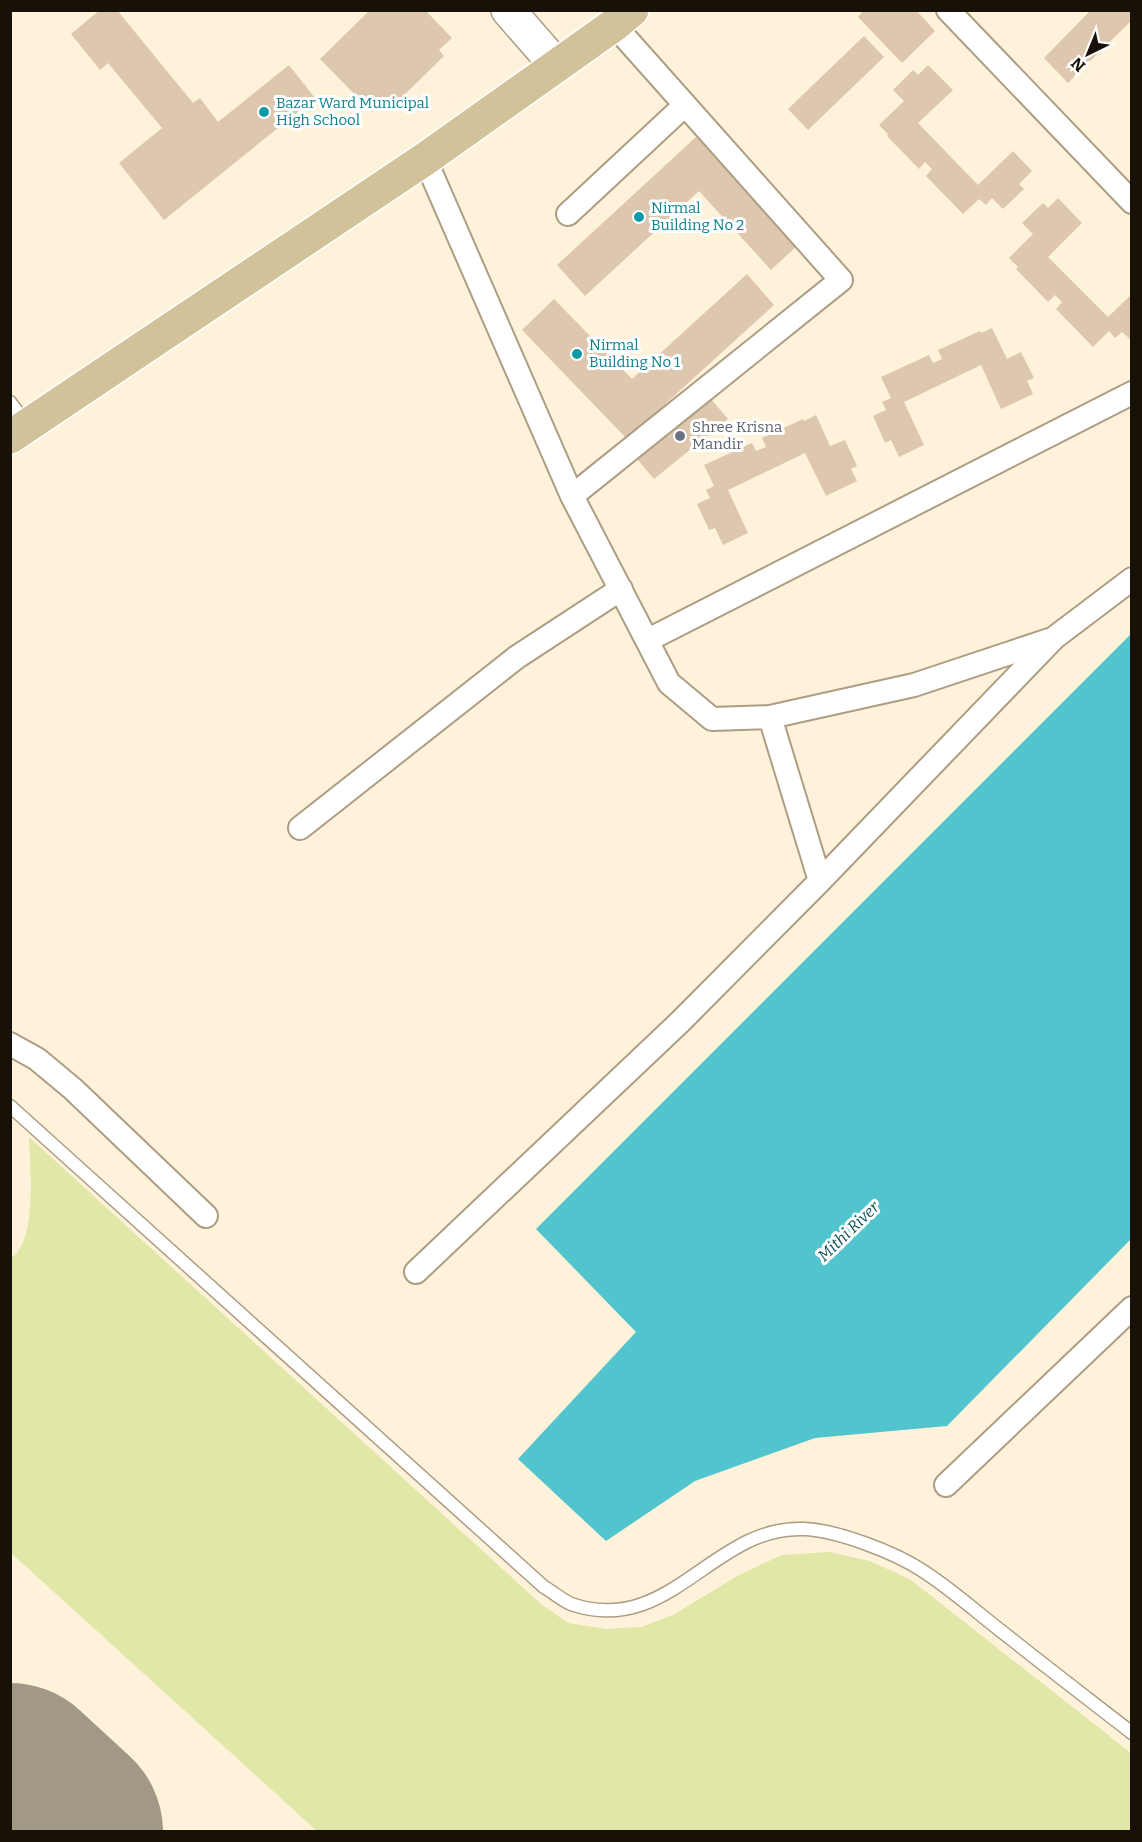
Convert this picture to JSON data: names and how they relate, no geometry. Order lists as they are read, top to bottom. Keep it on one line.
{"water":["Mithi River"],"places":["Bazar Ward Municipal High School","Nirmal Building No 2","Nirmal Building No 1","Shree Krisna Mandir"],"north":"bottom left"}
